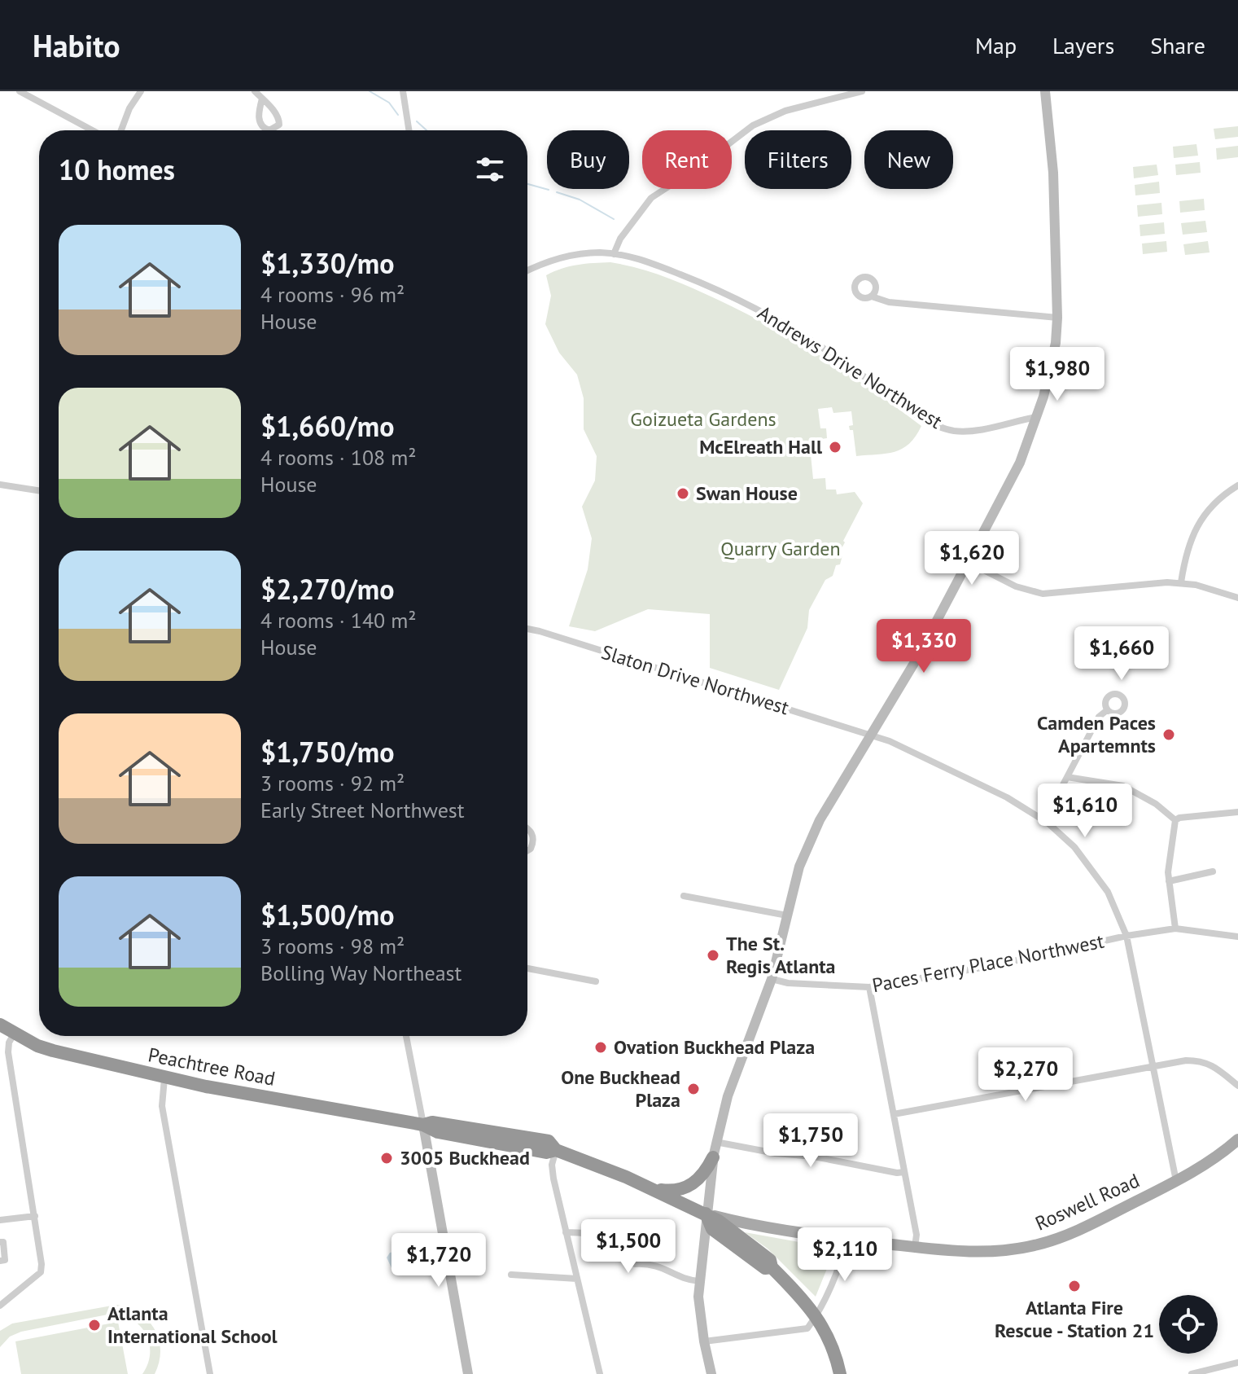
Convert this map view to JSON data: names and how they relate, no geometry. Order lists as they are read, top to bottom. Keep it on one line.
{"streets":{"highway":["Peachtree Road"],"main road":["Roswell Road"],"street":["Andrews Drive Northwest","Slaton Drive Northwest","Paces Ferry Place Northwest"]},"crossings":[["Slaton Drive Northwest","Paces Ferry Place Northwest"],["Slaton Drive Northwest","Roswell Road"],["Peachtree Road","Roswell Road"]],"parks":["Goizueta Gardens","Quarry Garden"],"places":["McElreath Hall","Swan House","Camden Paces Apartemnts","The St. Regis Atlanta","Ovation Buckhead Plaza","One Buckhead Plaza","3005 Buckhead","Atlanta Fire Rescue - Station 21","Atlanta International School"],"page":{"header":"Habito","nav":["Map","Layers","Share"],"chip":["Buy","Rent","Filters","New"],"heading":"10 homes","list":[{"name":"$1,330/mo","note":"4 rooms · 96 m² · House"},{"name":"$1,660/mo","note":"4 rooms · 108 m² · House"},{"name":"$2,270/mo","note":"4 rooms · 140 m² · House"},{"name":"$1,750/mo","note":"3 rooms · 92 m² · Early Street Northwest"},{"name":"$1,500/mo","note":"3 rooms · 98 m² · Bolling Way Northeast"}],"price":["$1,980","$1,620","$1,330","$1,660","$1,610","$2,270","$1,750","$1,500","$2,110","$1,720"]}}
